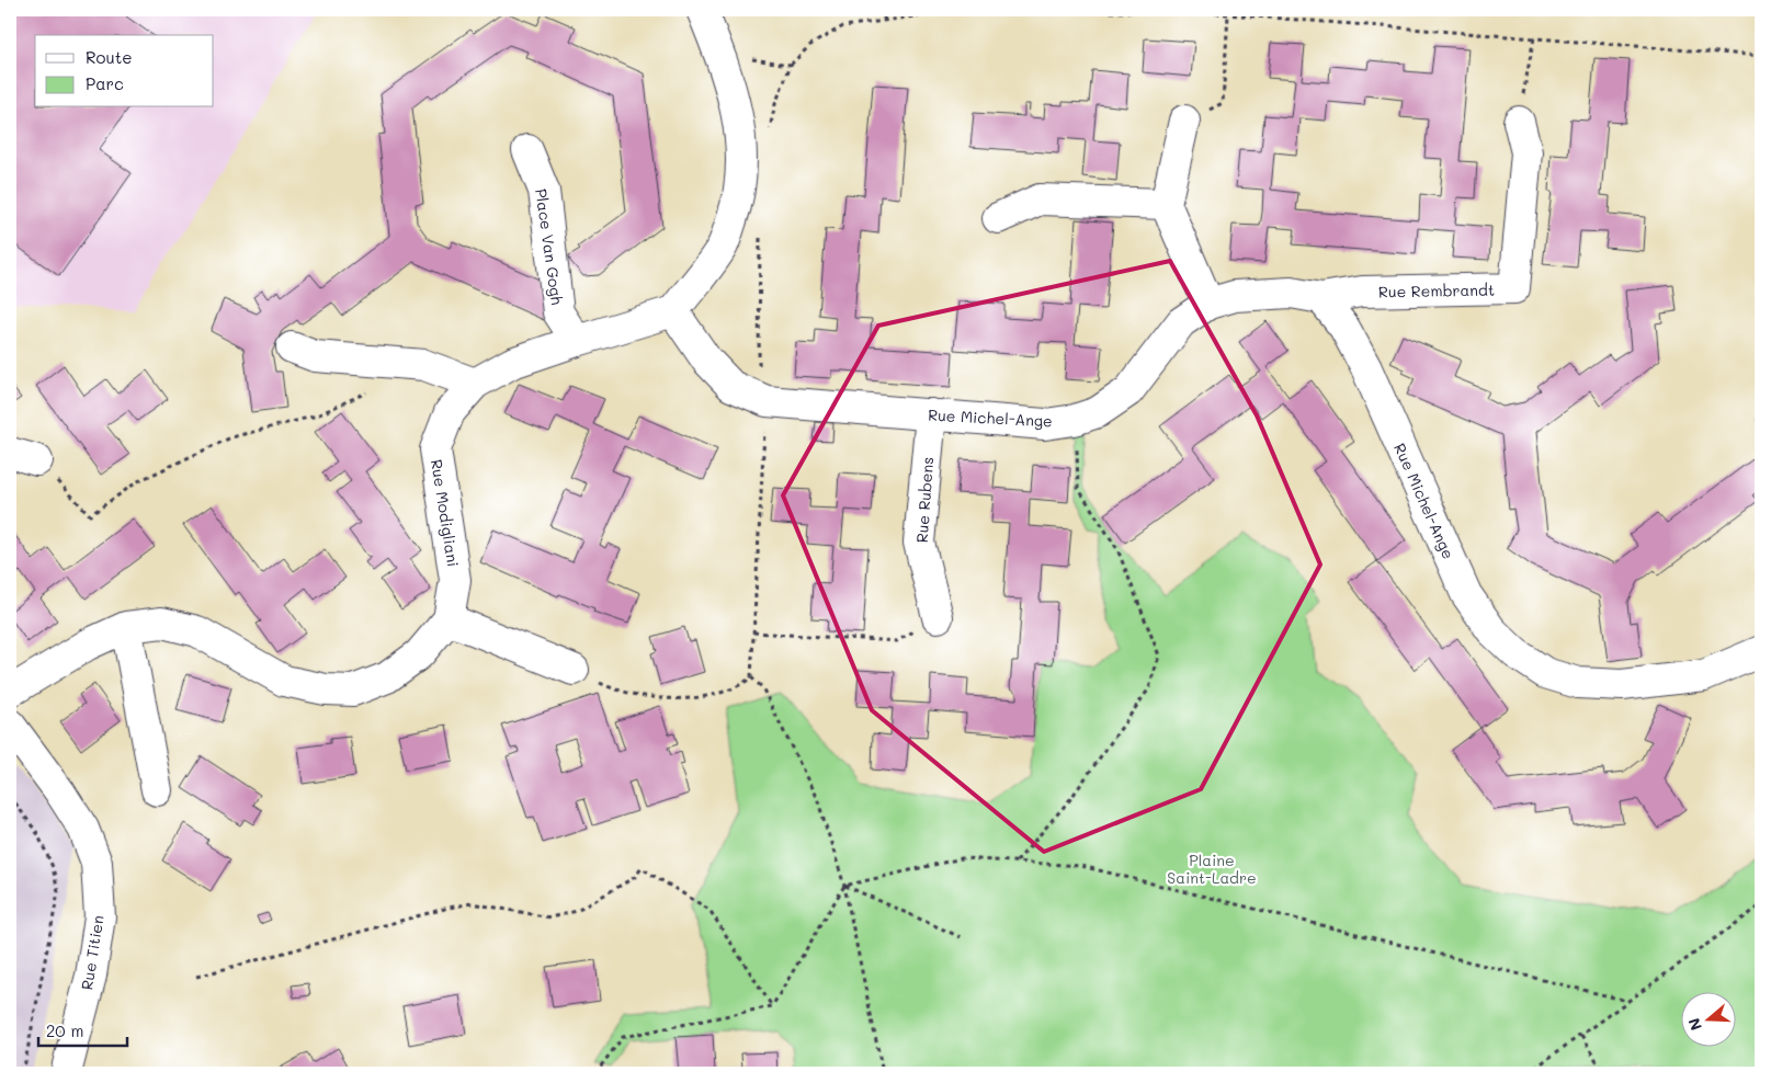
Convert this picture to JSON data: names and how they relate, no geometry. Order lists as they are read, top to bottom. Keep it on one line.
{"streets":{"street":["Place Van Gogh","Rue Rembrandt","Rue Michel-Ange","Rue Rubens","Rue Modigliani","Rue Titien"]},"crossings":[["Place Van Gogh","Rue Modigliani"],["Rue Rembrandt","Rue Michel-Ange"],["Rue Michel-Ange","Rue Rubens"],["Rue Michel-Ange","Rue Modigliani"]],"parks":["Plaine Saint-Ladre"],"legend":["Route","Parc"],"scale_bar":"20 m","north":"left"}
